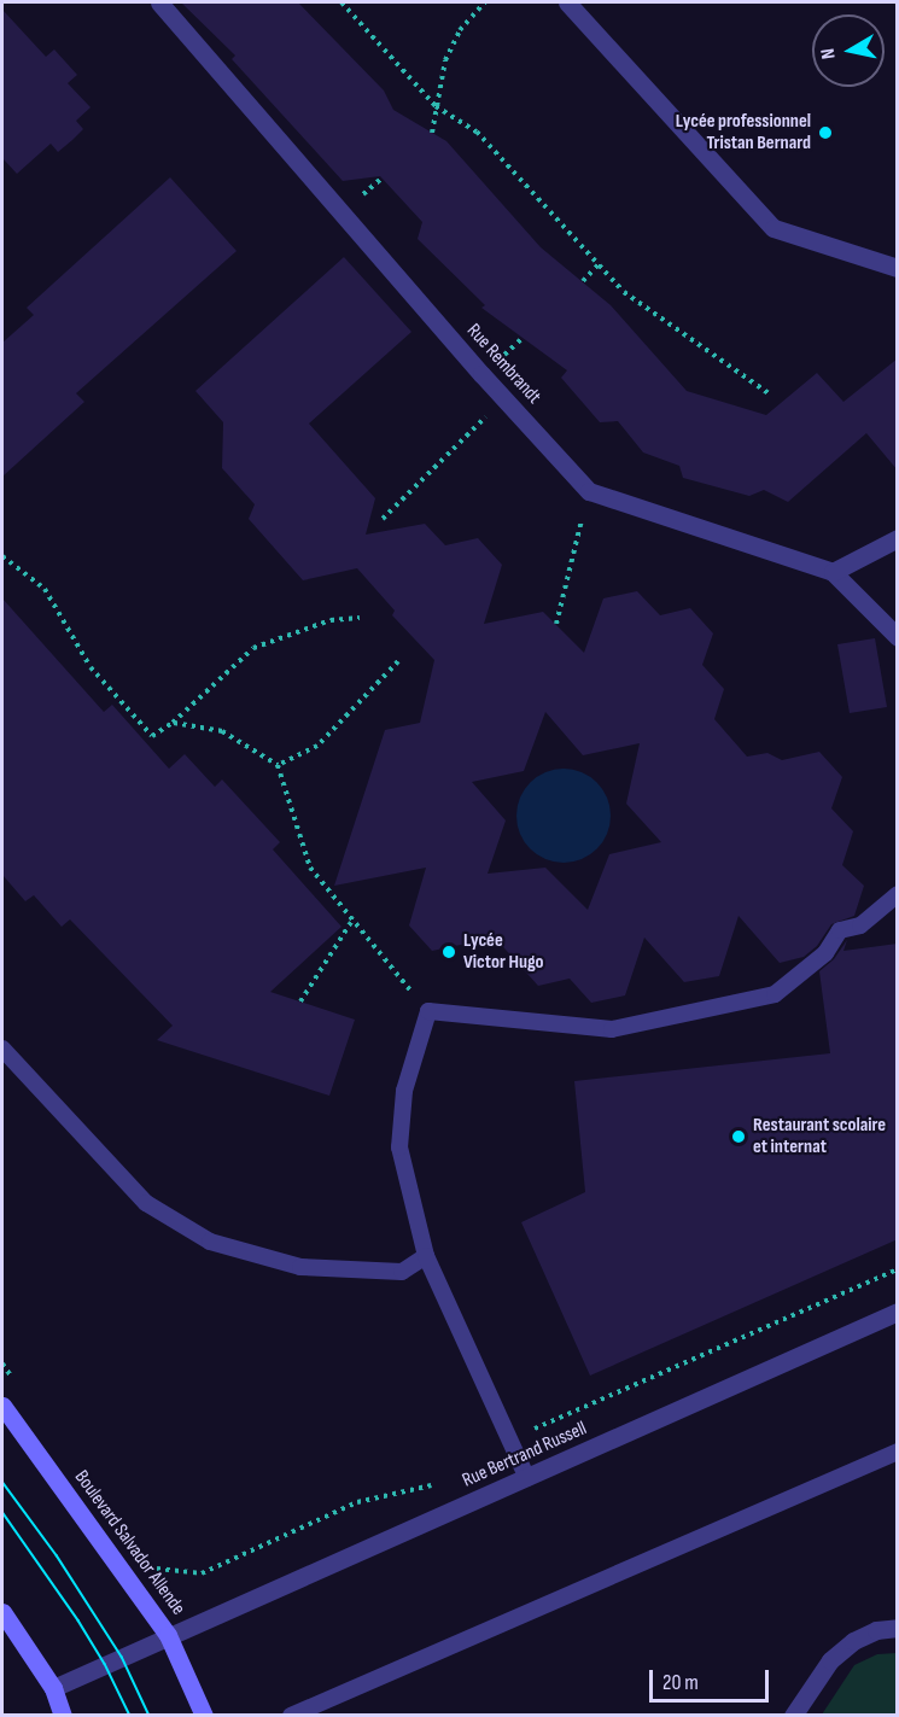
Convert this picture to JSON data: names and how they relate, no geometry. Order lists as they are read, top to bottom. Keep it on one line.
{"streets":{"street":["Rue Rembrandt","Rue Bertrand Russell","Boulevard Salvador Allende"]},"crossings":[["Rue Bertrand Russell","Boulevard Salvador Allende"]],"places":["Lycée professionnel Tristan Bernard","Lycée Victor Hugo","Restaurant scolaire et internat"],"scale_bar":"20 m","north":"left"}
